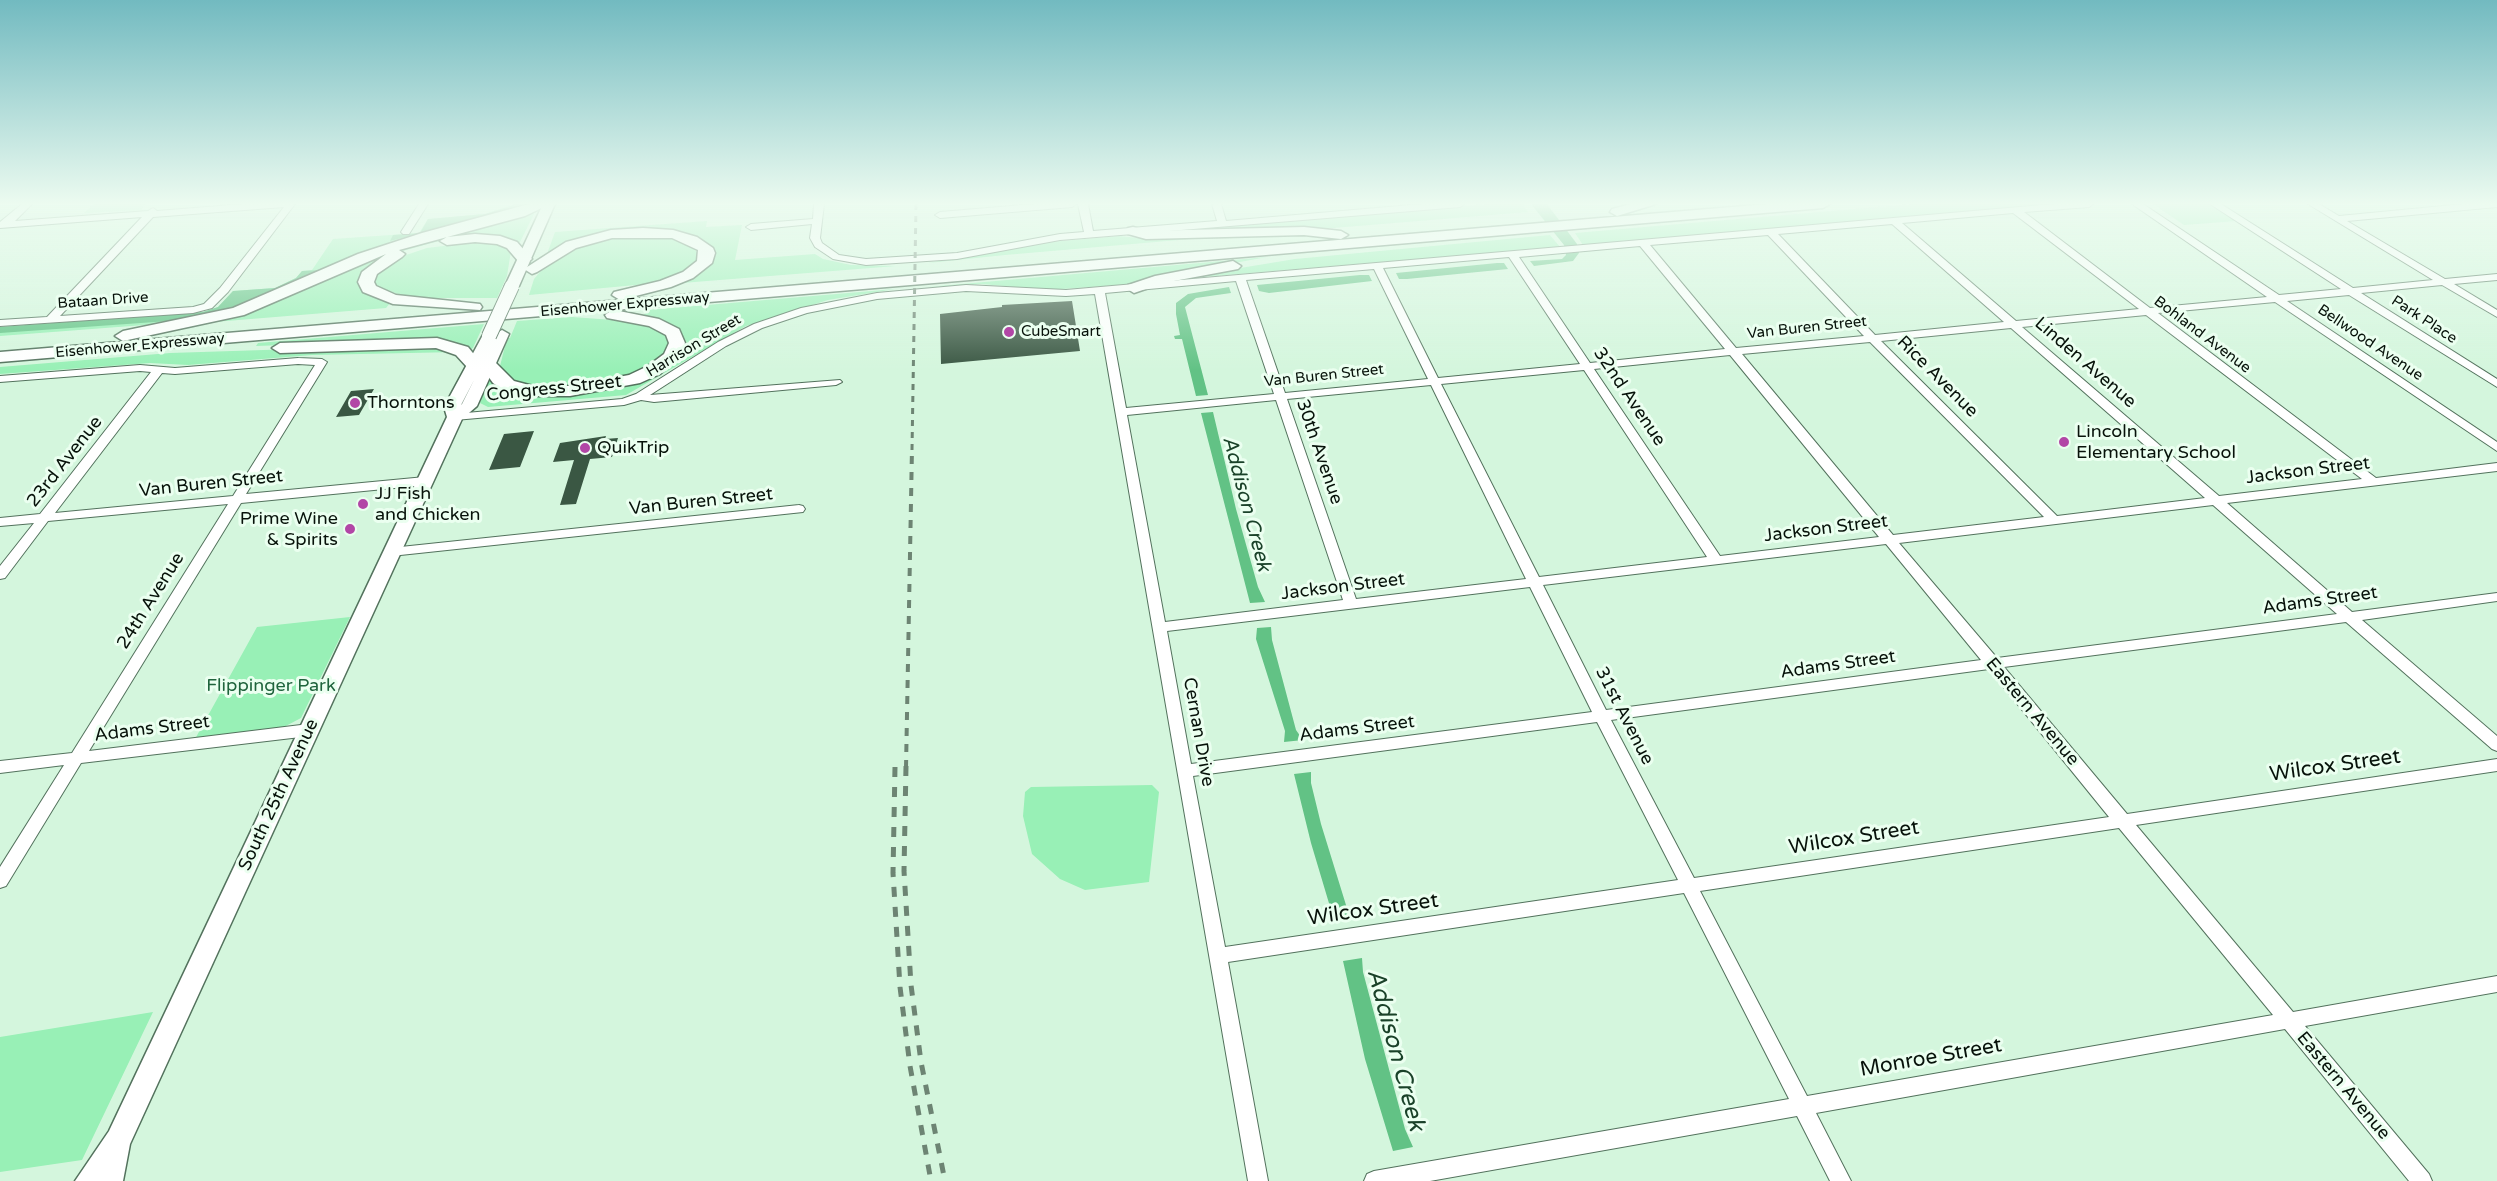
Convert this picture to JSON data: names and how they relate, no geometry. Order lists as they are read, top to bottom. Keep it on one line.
{"streets":{"highway":["Eisenhower Expressway"],"main road":["South 25th Avenue"],"street":["Bataan Drive","Park Place","Van Buren Street","Bohland Avenue","Bellwood Avenue","Harrison Street","Linden Avenue","Rice Avenue","Congress Street","32nd Avenue","30th Avenue","23rd Avenue","Jackson Street","24th Avenue","Adams Street","Eastern Avenue","31st Avenue","Cernan Drive","Wilcox Street","Monroe Street"]},"crossings":[["Park Place","Van Buren Street"],["Van Buren Street","Bohland Avenue"],["Van Buren Street","Bellwood Avenue"],["Van Buren Street","Linden Avenue"],["Van Buren Street","Rice Avenue"],["Van Buren Street","32nd Avenue"],["Van Buren Street","30th Avenue"],["Van Buren Street","23rd Avenue"],["Van Buren Street","24th Avenue"],["Van Buren Street","Eastern Avenue"],["Van Buren Street","31st Avenue"],["Van Buren Street","Cernan Drive"],["Van Buren Street","South 25th Avenue"],["Bohland Avenue","Jackson Street"],["Harrison Street","Congress Street"],["Harrison Street","30th Avenue"],["Harrison Street","31st Avenue"],["Harrison Street","Cernan Drive"],["Linden Avenue","Jackson Street"],["Linden Avenue","Adams Street"],["Rice Avenue","Jackson Street"],["Congress Street","South 25th Avenue"],["32nd Avenue","Jackson Street"],["30th Avenue","Jackson Street"],["23rd Avenue","24th Avenue"],["Jackson Street","Eastern Avenue"],["Jackson Street","31st Avenue"],["Jackson Street","Cernan Drive"],["24th Avenue","Adams Street"],["Adams Street","Eastern Avenue"],["Adams Street","31st Avenue"],["Adams Street","Cernan Drive"],["Adams Street","South 25th Avenue"],["Eastern Avenue","Wilcox Street"],["Eastern Avenue","Monroe Street"],["31st Avenue","Wilcox Street"],["31st Avenue","Monroe Street"],["Cernan Drive","Wilcox Street"]],"water":["Addison Creek"],"parks":["Flippinger Park"],"places":["CubeSmart","Thorntons","Lincoln Elementary School","QuikTrip","JJ Fish and Chicken","Prime Wine & Spirits"]}
